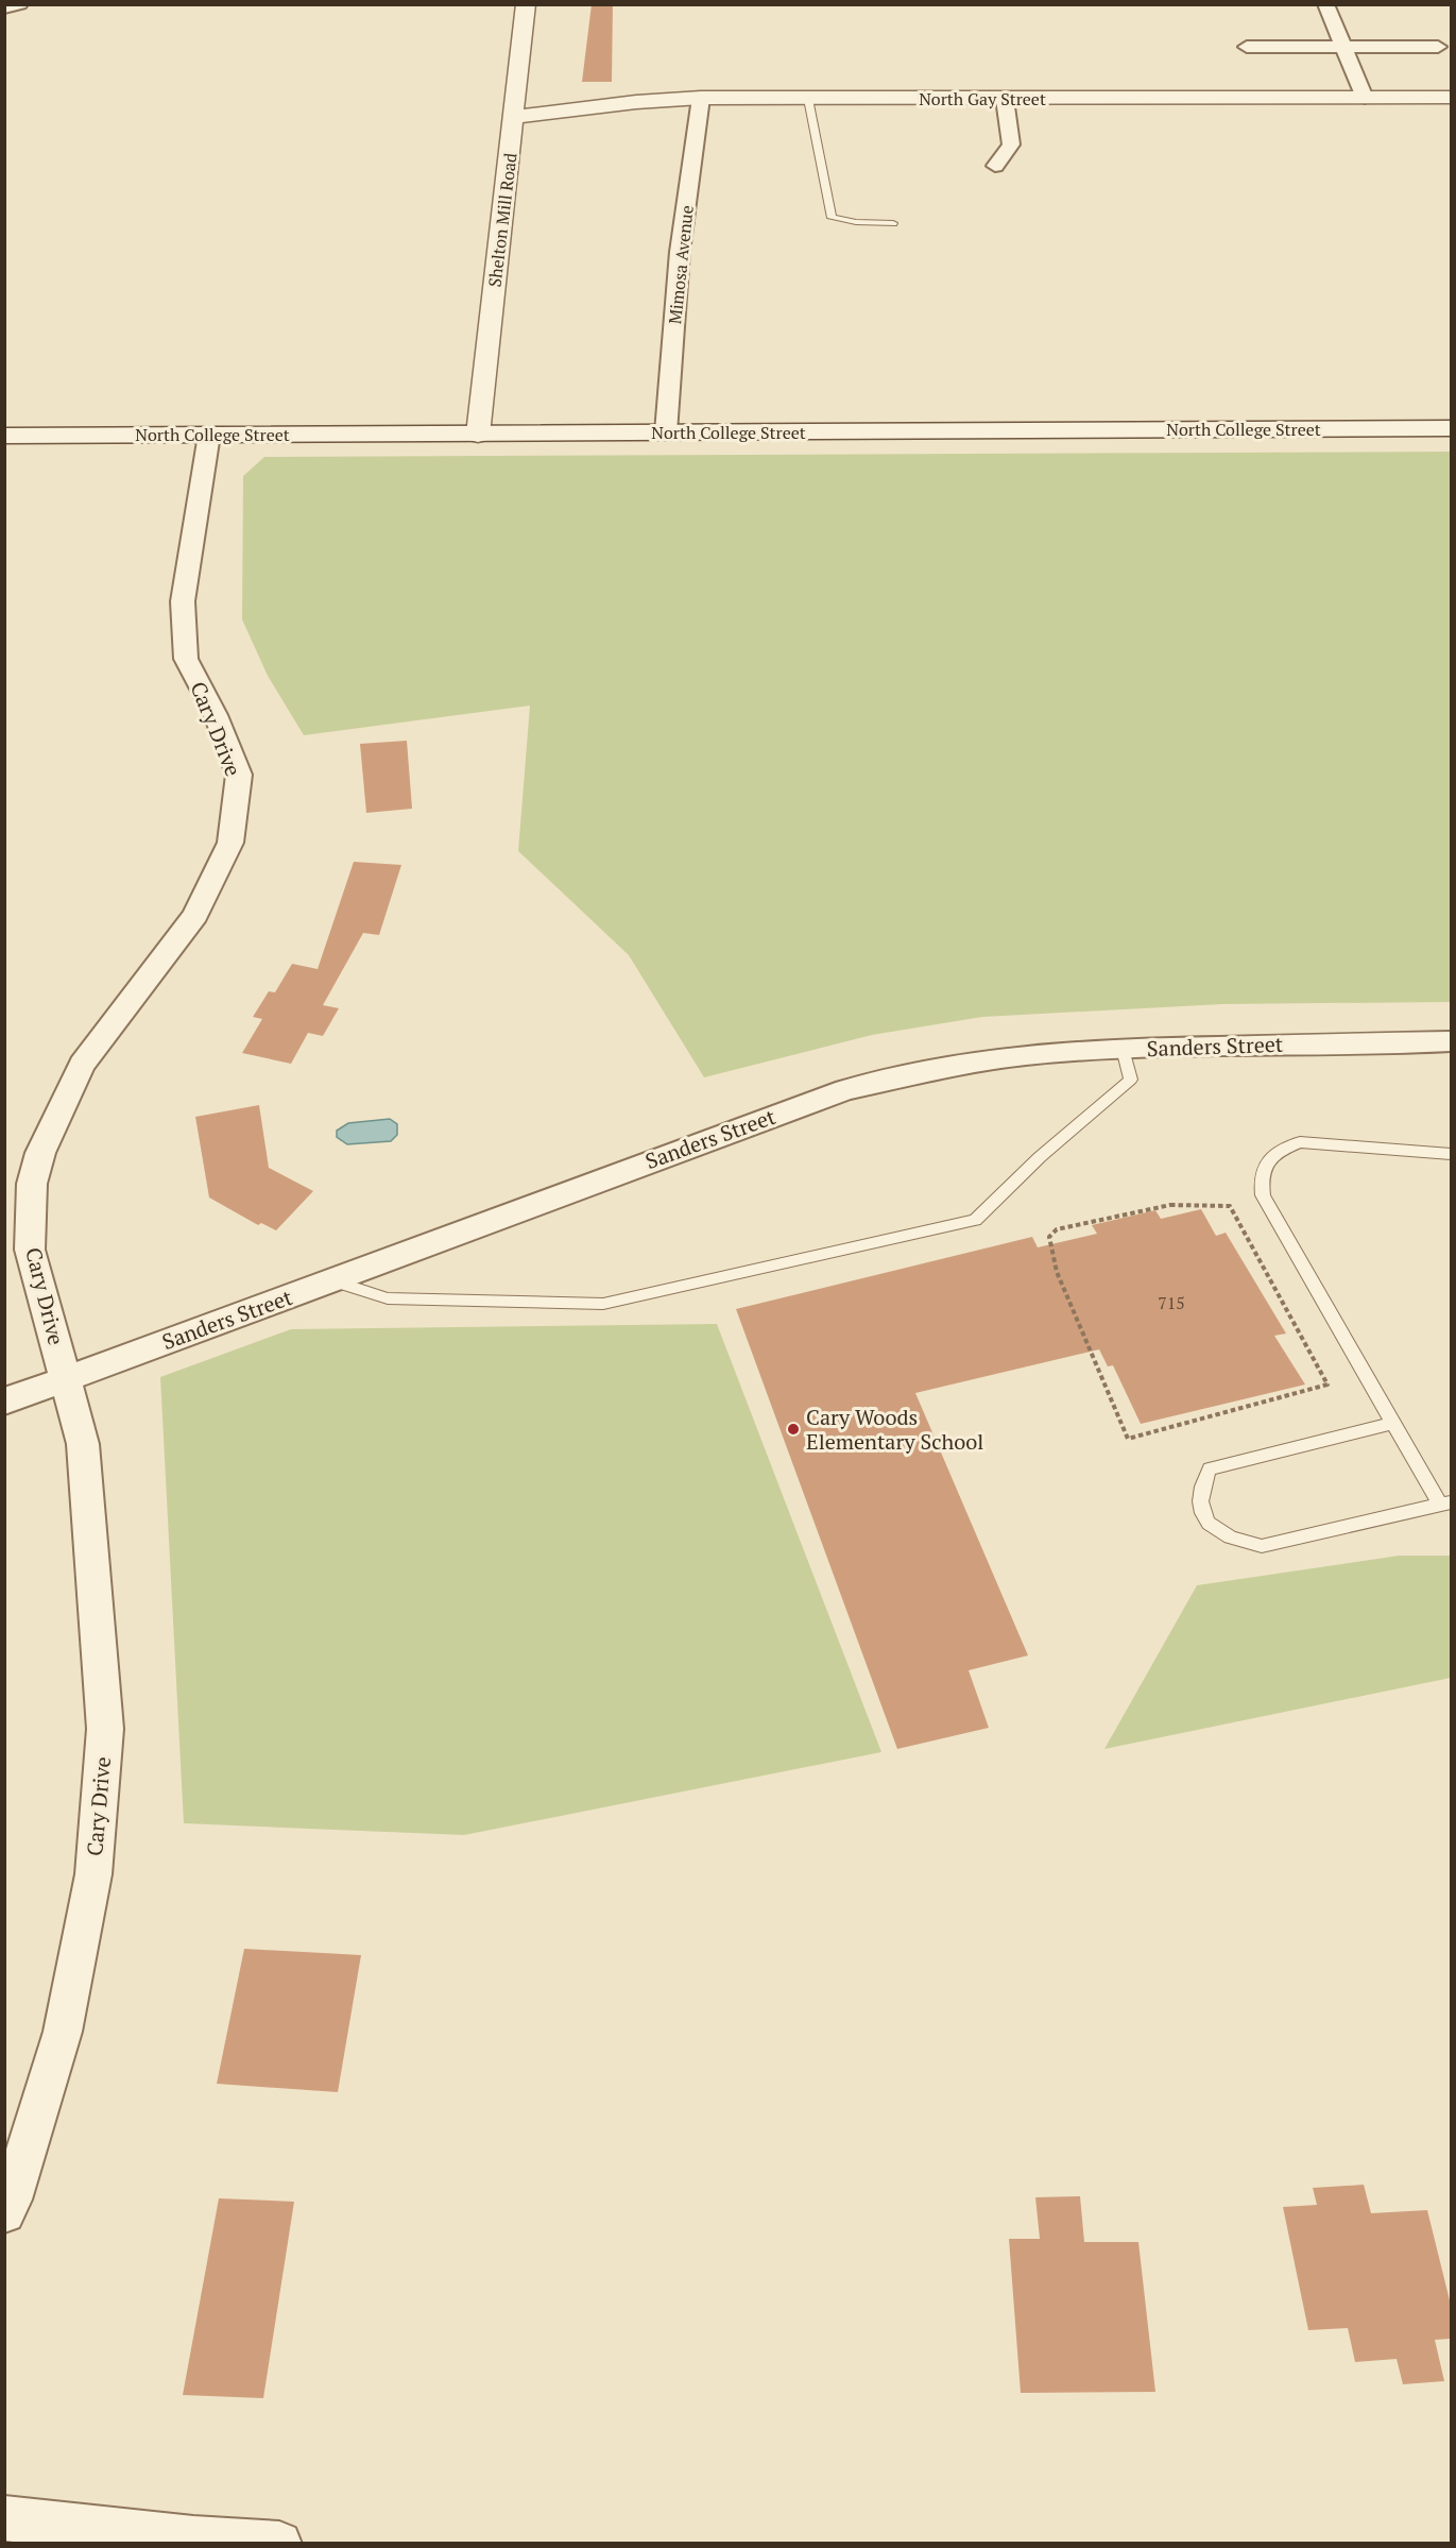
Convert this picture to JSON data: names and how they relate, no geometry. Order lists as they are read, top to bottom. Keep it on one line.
{"streets":{"street":["North Gay Street","Shelton Mill Road","Mimosa Avenue","North College Street","Cary Drive","Sanders Street"]},"crossings":[["North Gay Street","Shelton Mill Road"],["North Gay Street","Mimosa Avenue"],["Shelton Mill Road","North College Street"],["Mimosa Avenue","North College Street"],["North College Street","Cary Drive"],["Cary Drive","Sanders Street"]],"places":["Cary Woods Elementary School"],"house_numbers":["715"]}
